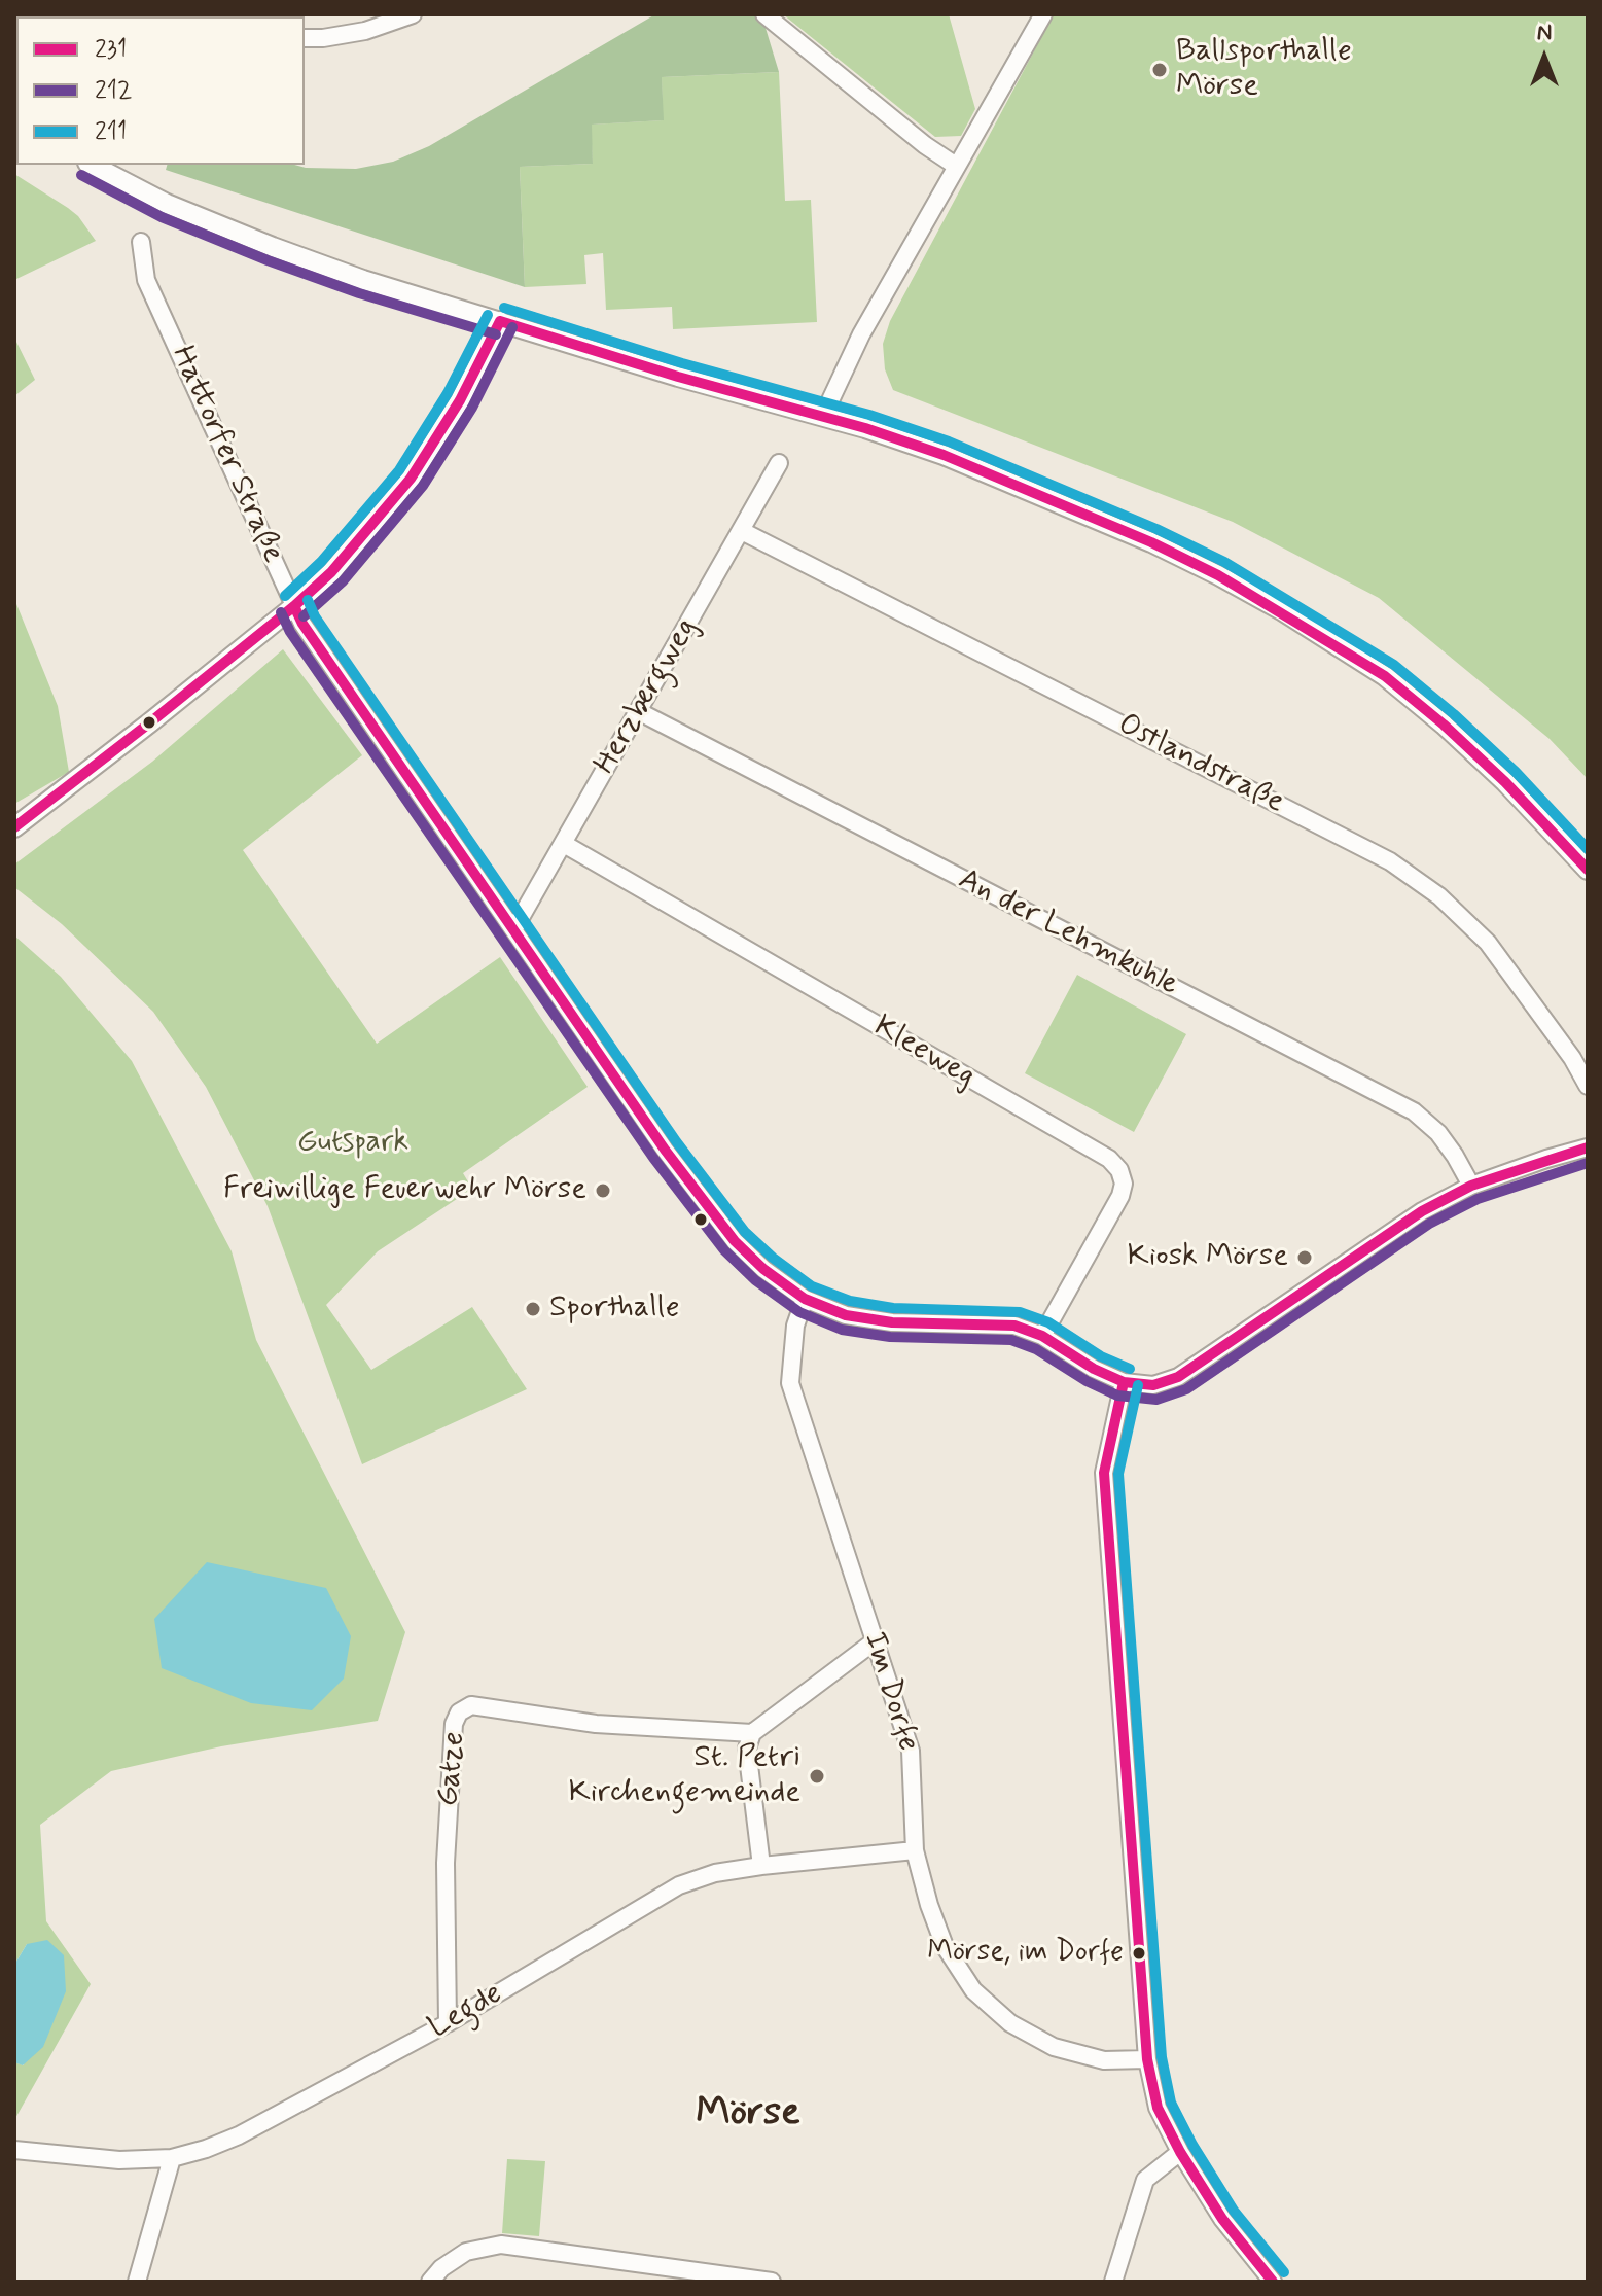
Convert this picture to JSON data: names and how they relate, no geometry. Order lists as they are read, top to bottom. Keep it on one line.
{"streets":{"street":["Hattorfer Straße","Herzbergweg","Ostlandstraße","An der Lehmkuhle","Kleeweg","Im Dorfe","Gatze","Legde"]},"crossings":[["Hattorfer Straße","Herzbergweg"],["Hattorfer Straße","Kleeweg"],["Hattorfer Straße","Im Dorfe"],["Herzbergweg","Ostlandstraße"],["Herzbergweg","An der Lehmkuhle"],["Herzbergweg","Kleeweg"],["Im Dorfe","Legde"],["Gatze","Legde"]],"districts":["Mörse"],"parks":["Gutspark"],"places":["Ballsporthalle Mörse","Freiwillige Feuerwehr Mörse","Kiosk Mörse","Sporthalle","St. Petri Kirchengemeinde","Mörse, im Dorfe"],"lines":["transit line 212","transit line 211","transit line 231"],"legend":["231","212","211"],"north":"top"}
